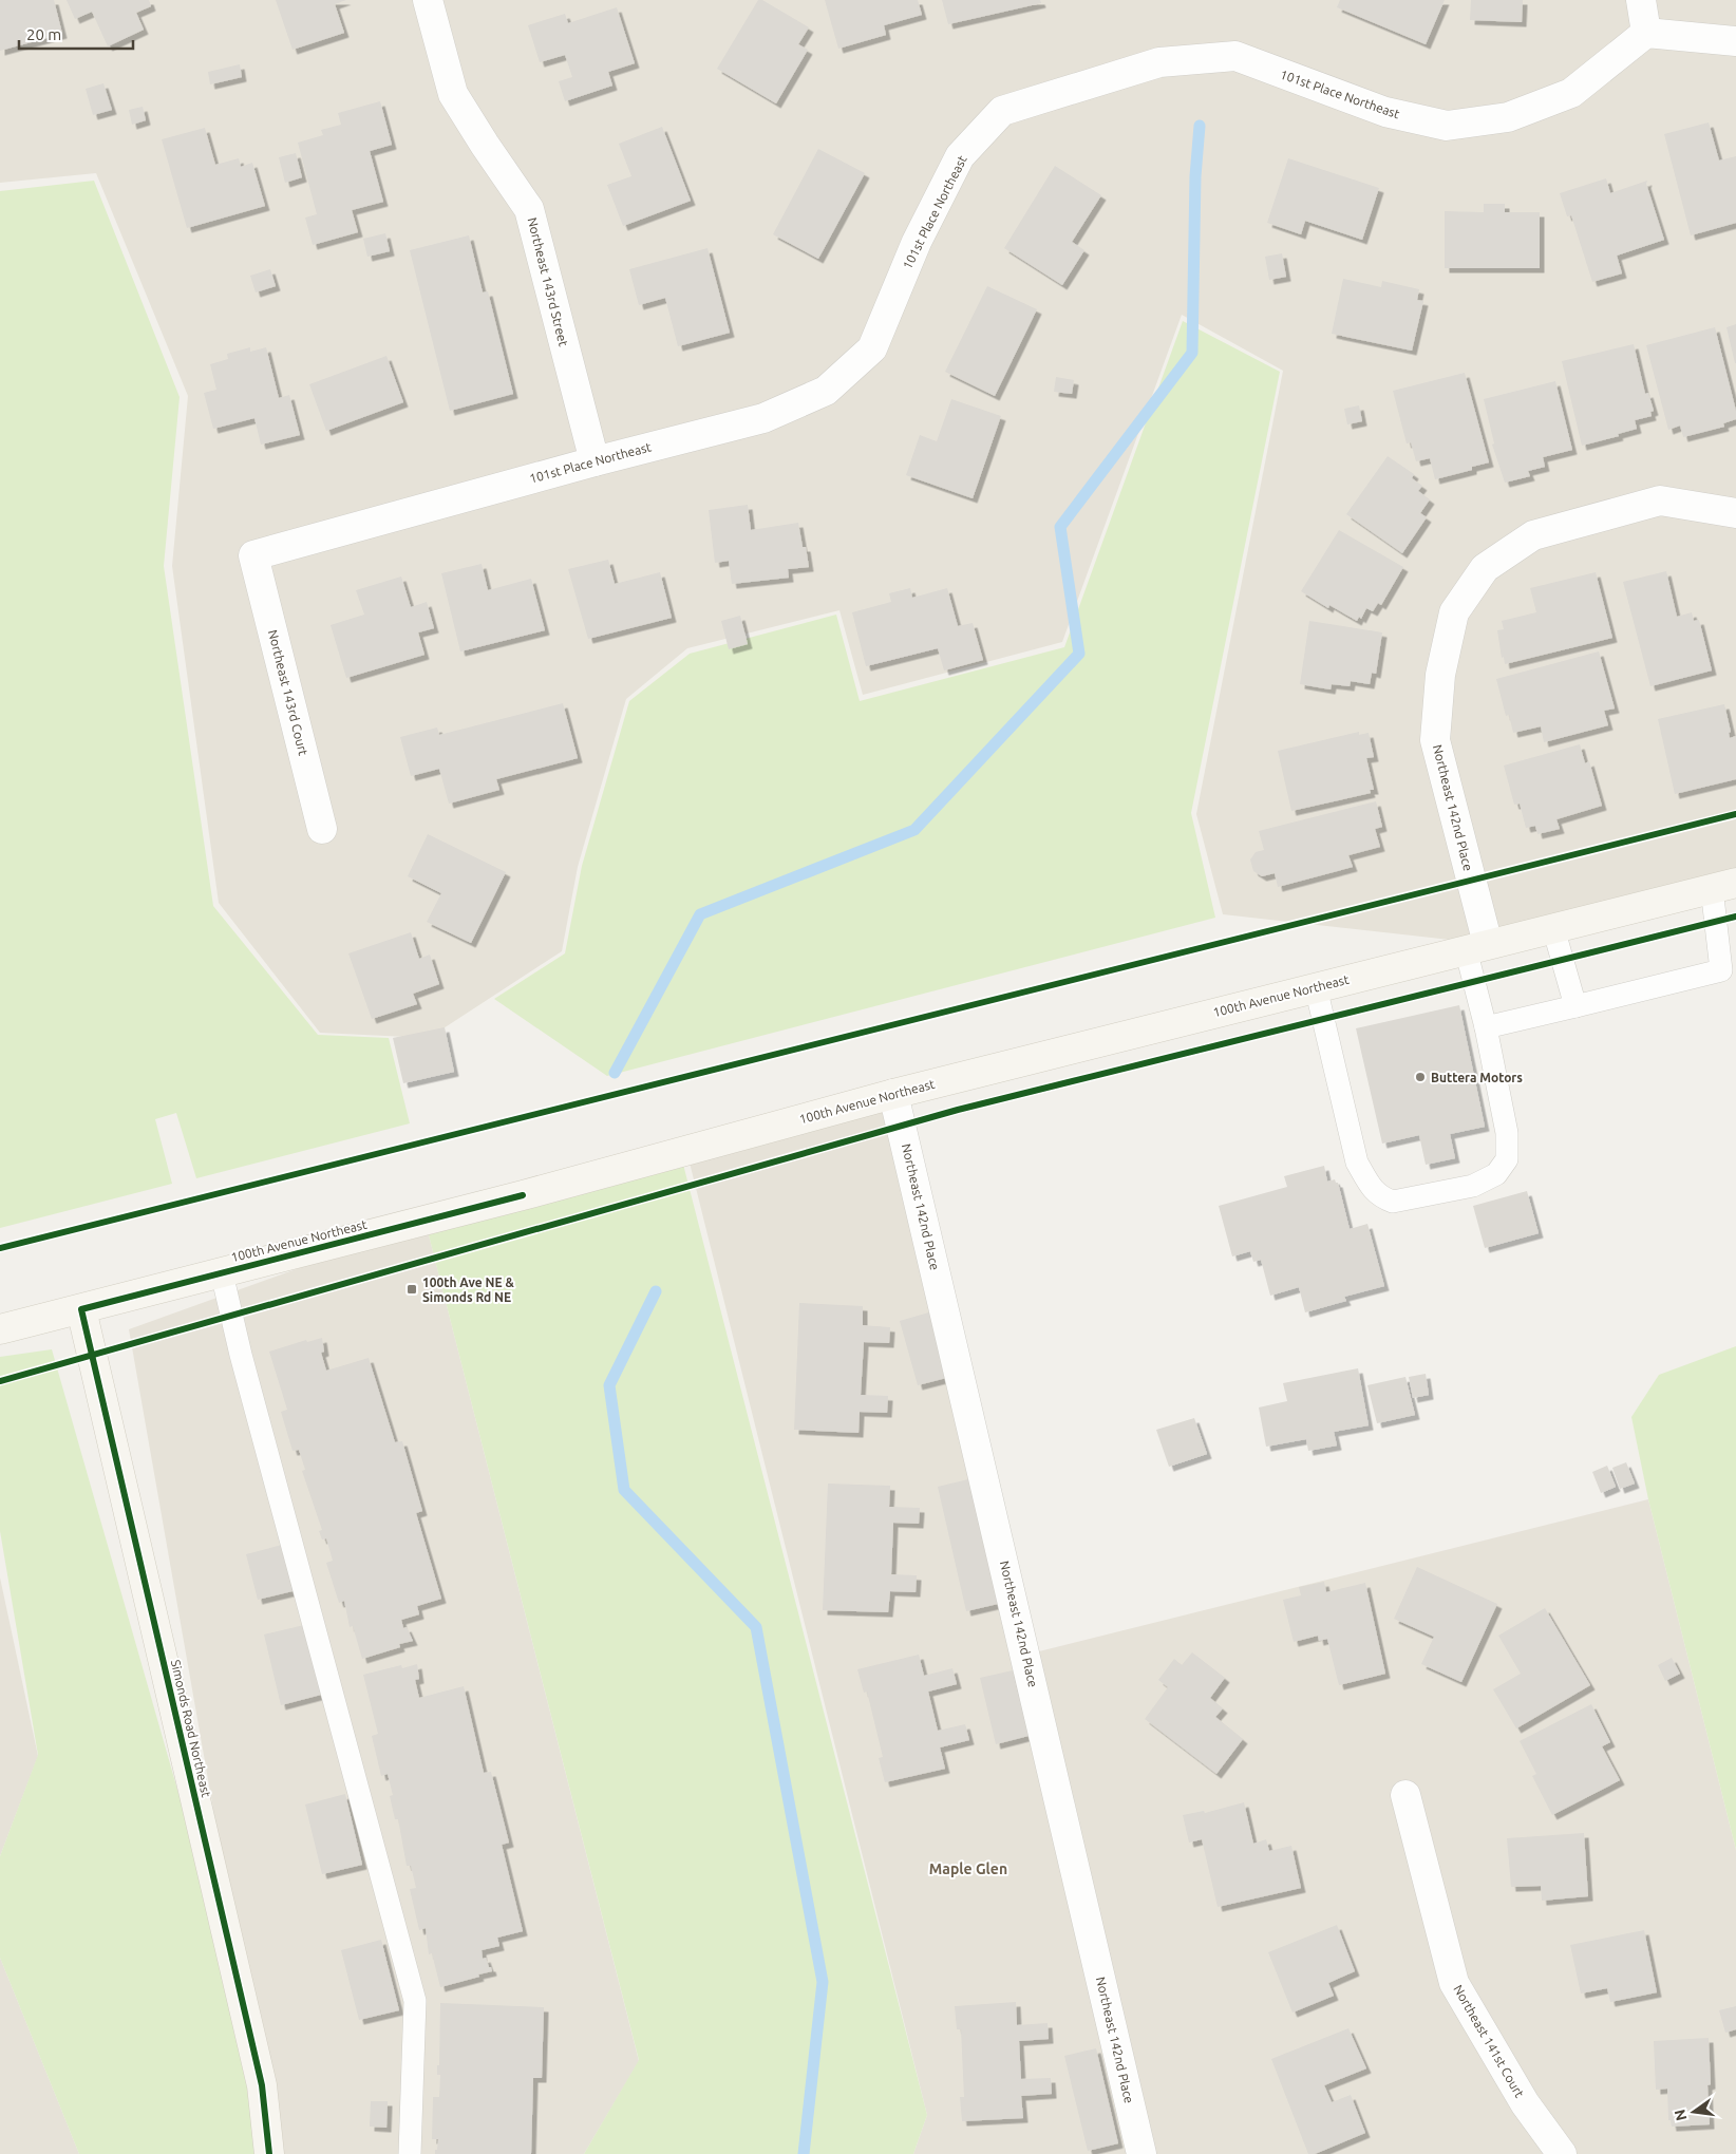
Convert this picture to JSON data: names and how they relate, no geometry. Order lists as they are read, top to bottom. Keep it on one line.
{"streets":{"main road":["100th Avenue Northeast","Simonds Road Northeast"],"street":["101st Place Northeast","Northeast 143rd Street","Northeast 143rd Court","Northeast 142nd Place","Northeast 141st Court"]},"crossings":[["101st Place Northeast","Northeast 143rd Street"],["101st Place Northeast","Northeast 143rd Court"],["Northeast 142nd Place","100th Avenue Northeast"],["100th Avenue Northeast","Simonds Road Northeast"]],"districts":["Maple Glen"],"places":{"other":["Buttera Motors"],"transit":["100th Ave NE & Simonds Rd NE"]},"scale_bar":"20 m","north":"left"}
